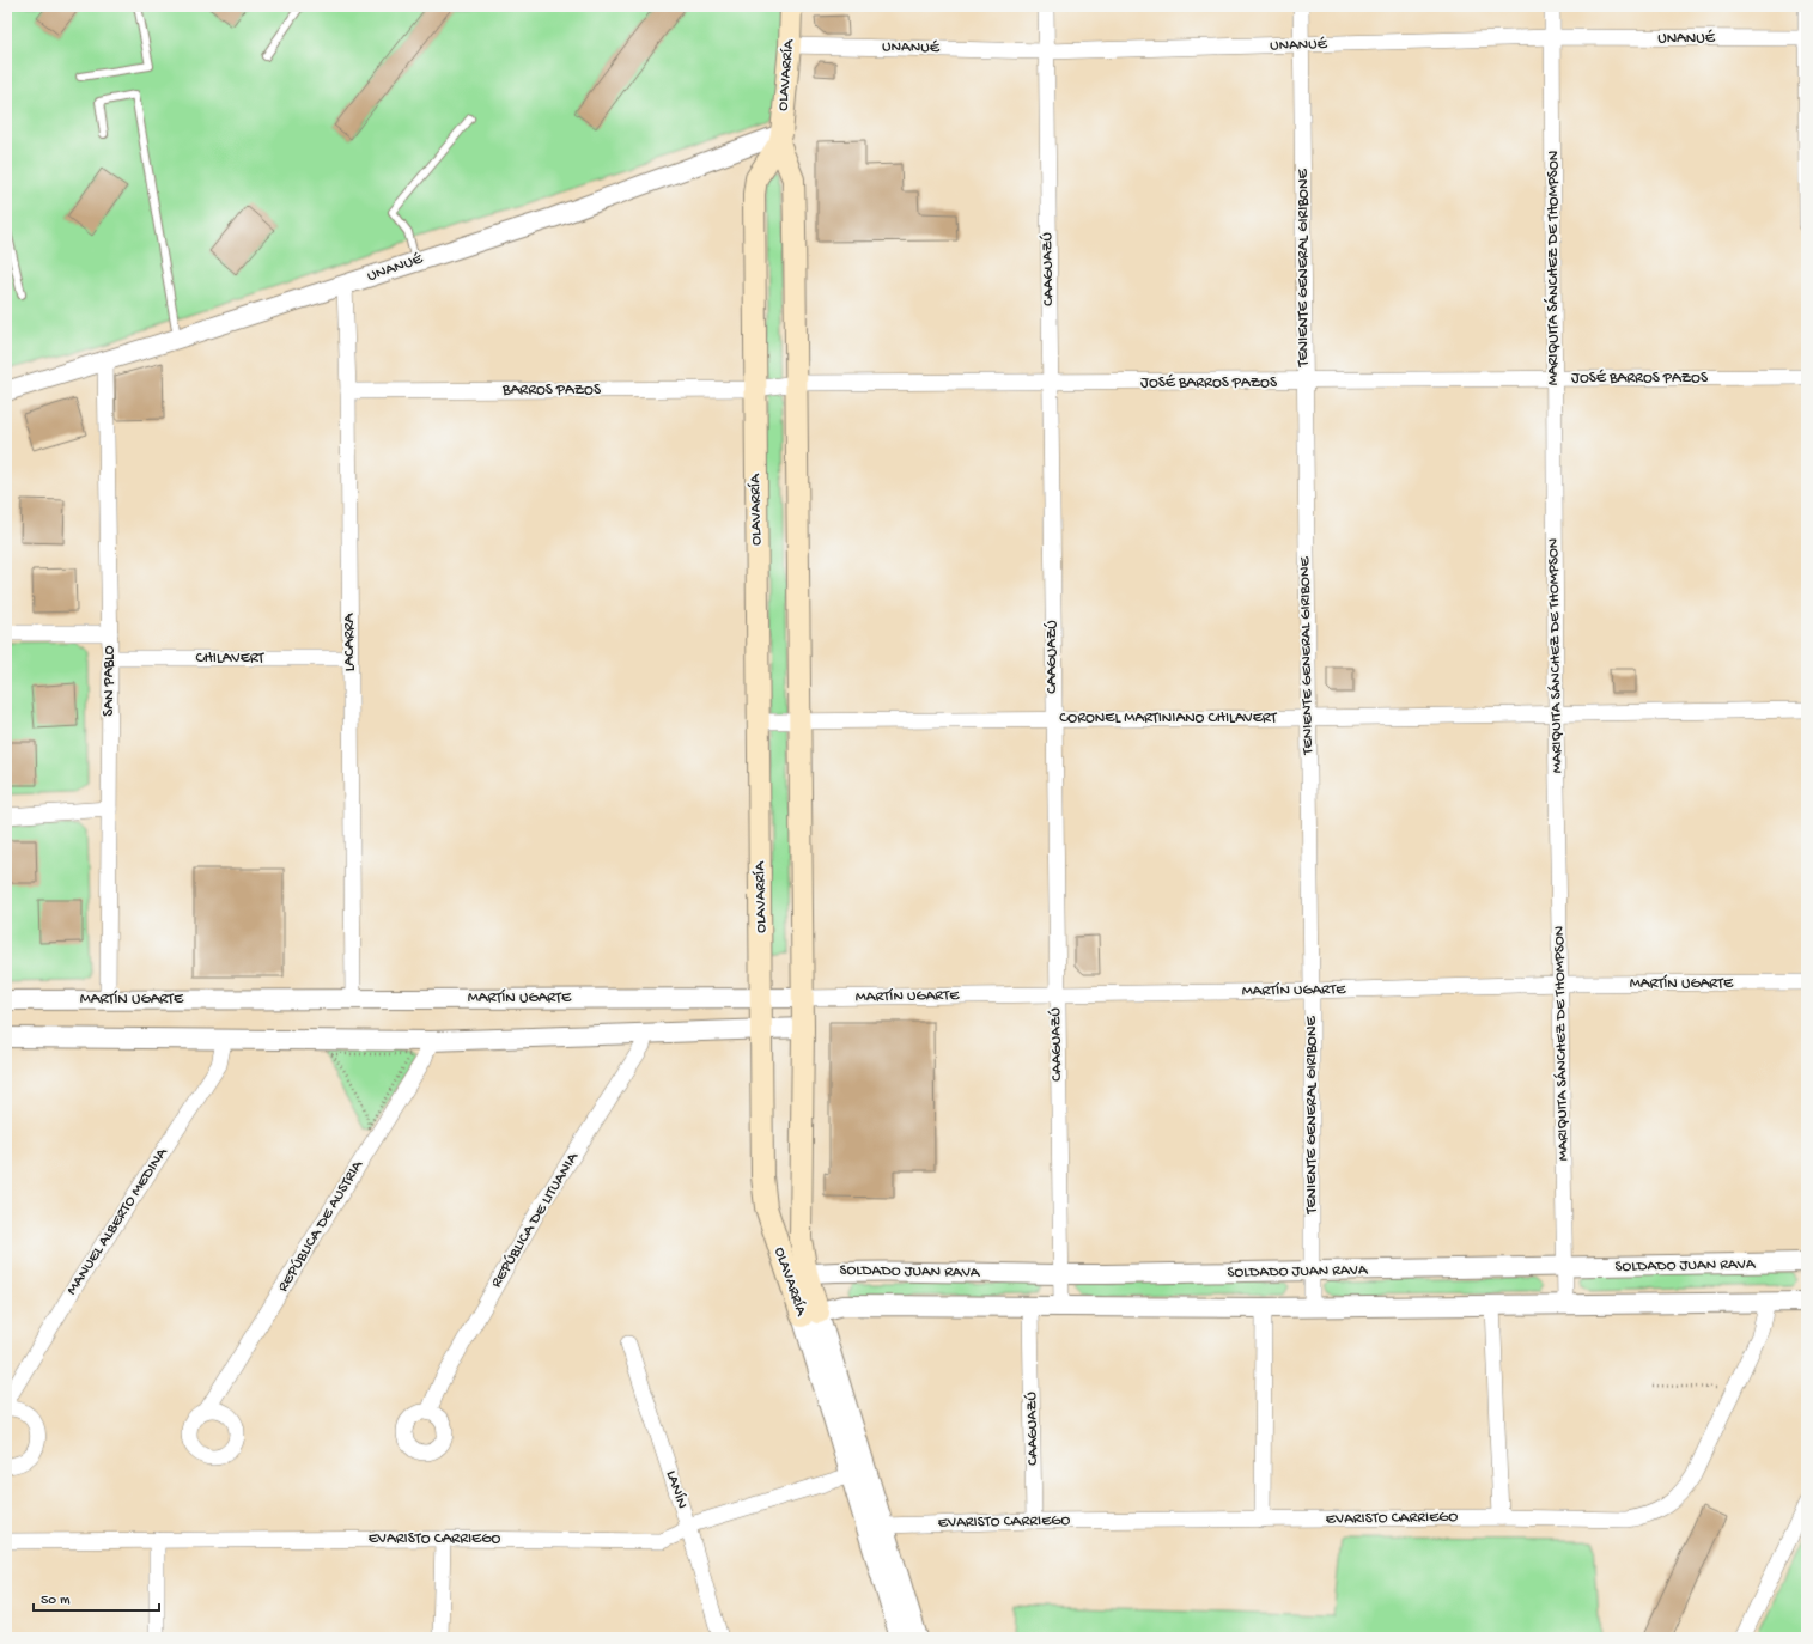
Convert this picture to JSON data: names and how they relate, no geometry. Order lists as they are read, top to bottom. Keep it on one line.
{"streets":{"main road":["OLAVARRÍA"],"street":["UNANUÉ","TENIENTE GENERAL GIRIBONE","MARIQUITA SÁNCHEZ DE THOMPSON","CAAGUAZÚ","JOSÉ BARROS PAZOS","BARROS PAZOS","LACARRA","CHILAVERT","SAN PABLO","CORONEL MARTINIANO CHILAVERT","MARTÍN UGARTE","REPÚBLICA DE LITUANIA","MANUEL ALBERTO MEDINA","REPÚBLICA DE AUSTRIA","SOLDADO JUAN RAVA","LANÍN","EVARISTO CARRIEGO"]},"crossings":[["UNANUÉ","OLAVARRÍA"],["UNANUÉ","TENIENTE GENERAL GIRIBONE"],["UNANUÉ","MARIQUITA SÁNCHEZ DE THOMPSON"],["UNANUÉ","CAAGUAZÚ"],["UNANUÉ","LACARRA"],["UNANUÉ","SAN PABLO"],["OLAVARRÍA","JOSÉ BARROS PAZOS"],["OLAVARRÍA","BARROS PAZOS"],["OLAVARRÍA","CORONEL MARTINIANO CHILAVERT"],["OLAVARRÍA","MARTÍN UGARTE"],["OLAVARRÍA","SOLDADO JUAN RAVA"],["OLAVARRÍA","EVARISTO CARRIEGO"],["TENIENTE GENERAL GIRIBONE","JOSÉ BARROS PAZOS"],["TENIENTE GENERAL GIRIBONE","CORONEL MARTINIANO CHILAVERT"],["TENIENTE GENERAL GIRIBONE","MARTÍN UGARTE"],["TENIENTE GENERAL GIRIBONE","SOLDADO JUAN RAVA"],["MARIQUITA SÁNCHEZ DE THOMPSON","JOSÉ BARROS PAZOS"],["MARIQUITA SÁNCHEZ DE THOMPSON","CORONEL MARTINIANO CHILAVERT"],["MARIQUITA SÁNCHEZ DE THOMPSON","MARTÍN UGARTE"],["MARIQUITA SÁNCHEZ DE THOMPSON","SOLDADO JUAN RAVA"],["CAAGUAZÚ","JOSÉ BARROS PAZOS"],["CAAGUAZÚ","CORONEL MARTINIANO CHILAVERT"],["CAAGUAZÚ","MARTÍN UGARTE"],["CAAGUAZÚ","SOLDADO JUAN RAVA"],["CAAGUAZÚ","EVARISTO CARRIEGO"],["JOSÉ BARROS PAZOS","BARROS PAZOS"],["BARROS PAZOS","LACARRA"],["LACARRA","CHILAVERT"],["LACARRA","MARTÍN UGARTE"],["CHILAVERT","SAN PABLO"],["SAN PABLO","MARTÍN UGARTE"],["LANÍN","EVARISTO CARRIEGO"]],"scale_bar":"50 m"}
